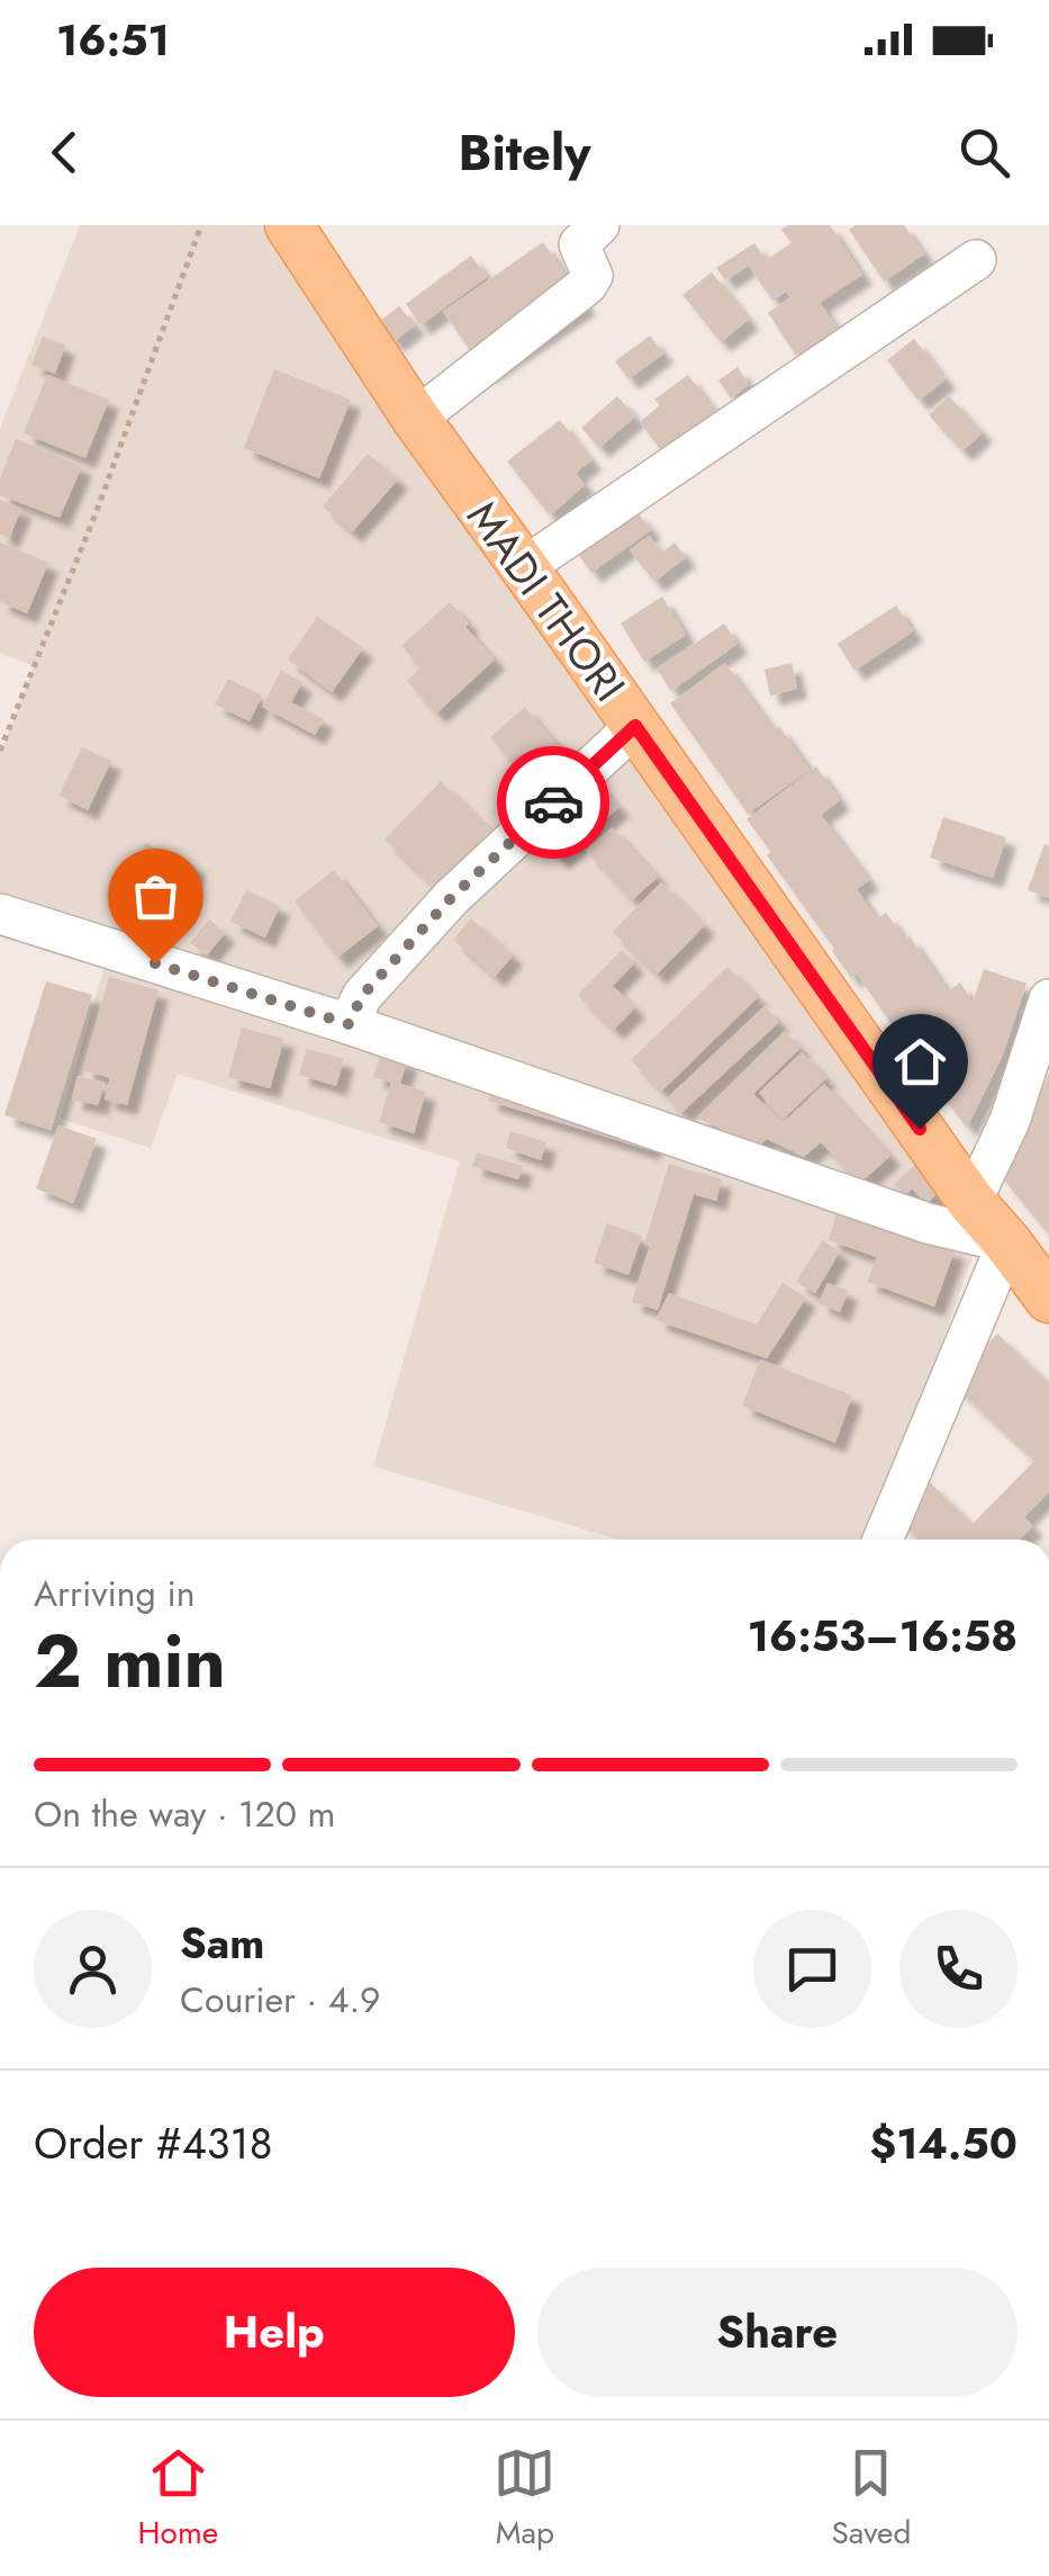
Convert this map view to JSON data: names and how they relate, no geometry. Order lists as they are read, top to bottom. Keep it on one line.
{"streets":{"main road":["MADI THORI"]},"page":{"status":"16:51","header":"Bitely","heading":["2 min","Arriving in","16:53–16:58"],"panel":["Sam","Courier · 4.9","Order #4318","$14.50"],"bar":"On the way · 120 m","buttons":["Help","Share"],"tabs":["Home","Map","Saved"]}}
